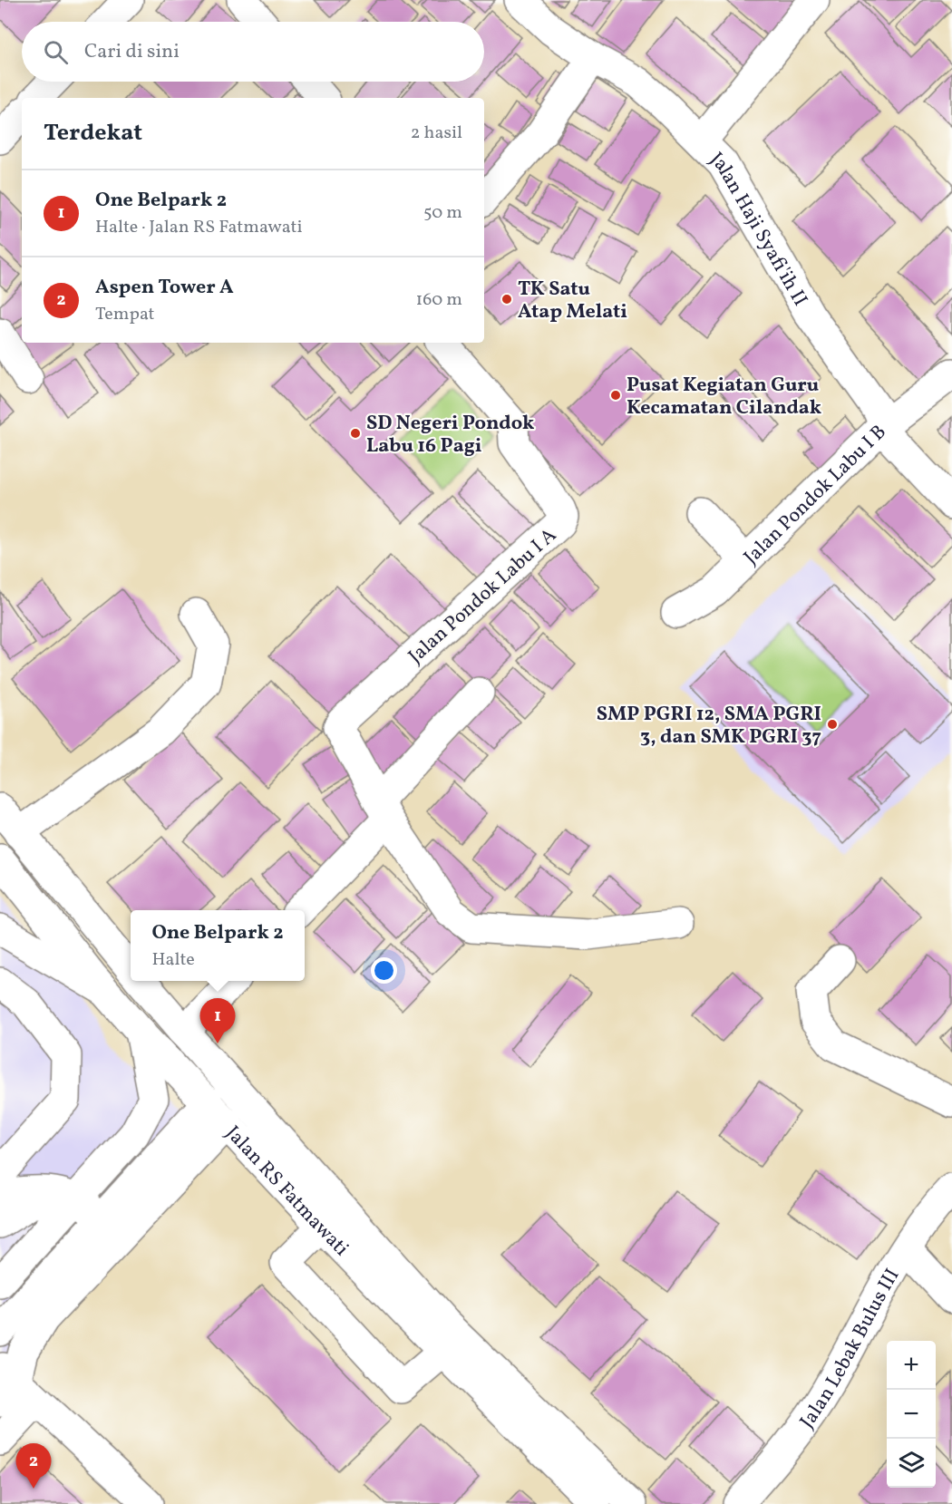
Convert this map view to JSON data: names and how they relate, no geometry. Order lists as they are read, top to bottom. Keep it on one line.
{"streets":{"street":["Jalan Haji Syafi'ih II","Jalan Pondok Labu I B","Jalan Pondok Labu I A","Jalan RS Fatmawati","Jalan Lebak Bulus III"]},"crossings":[["Jalan Haji Syafi'ih II","Jalan Pondok Labu I B"]],"places":["TK Satu Atap Melati","Pusat Kegiatan Guru Kecamatan Cilandak","SD Negeri Pondok Labu 16 Pagi","SMP PGRI 12, SMA PGRI 3, dan SMK PGRI 37"],"page":{"search":"Cari di sini","heading":["Terdekat","2 hasil"],"list":[{"mark":"1","name":"One Belpark 2","note":"Halte · Jalan RS Fatmawati","value":"50 m"},{"mark":"2","name":"Aspen Tower A","note":"Tempat","value":"160 m"}],"popup":["One Belpark 2","Halte"],"pins":["1","2"],"map_buttons":["+","−"]}}
